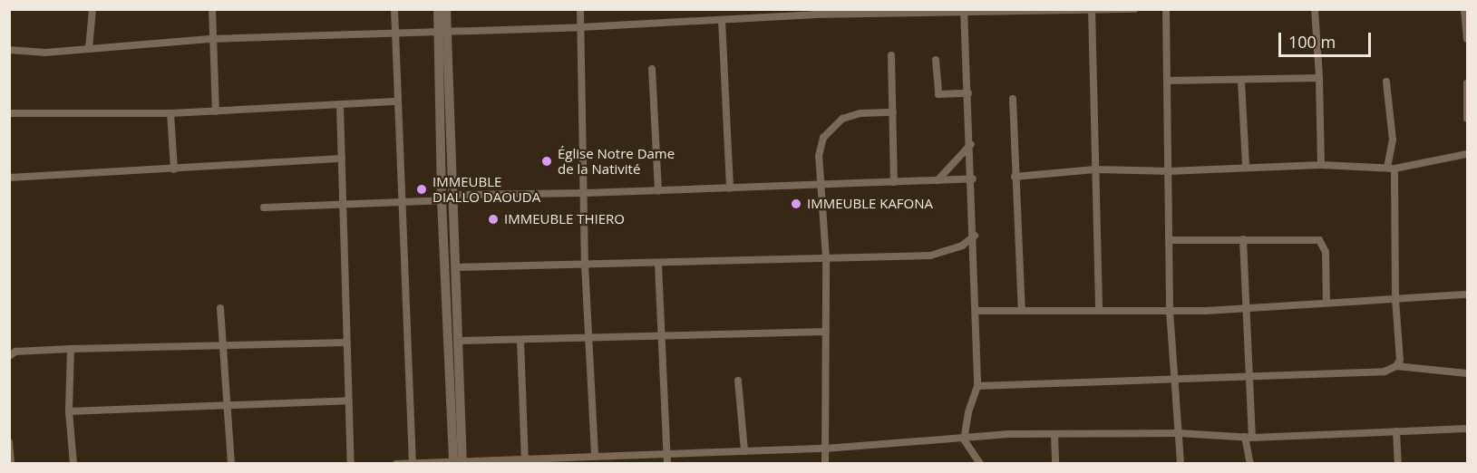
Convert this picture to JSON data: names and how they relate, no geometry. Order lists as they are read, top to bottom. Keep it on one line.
{"places":["Église Notre Dame de la Nativité","IMMEUBLE DIALLO DAOUDA","IMMEUBLE KAFONA","IMMEUBLE THIERO"],"scale_bar":"100 m"}
